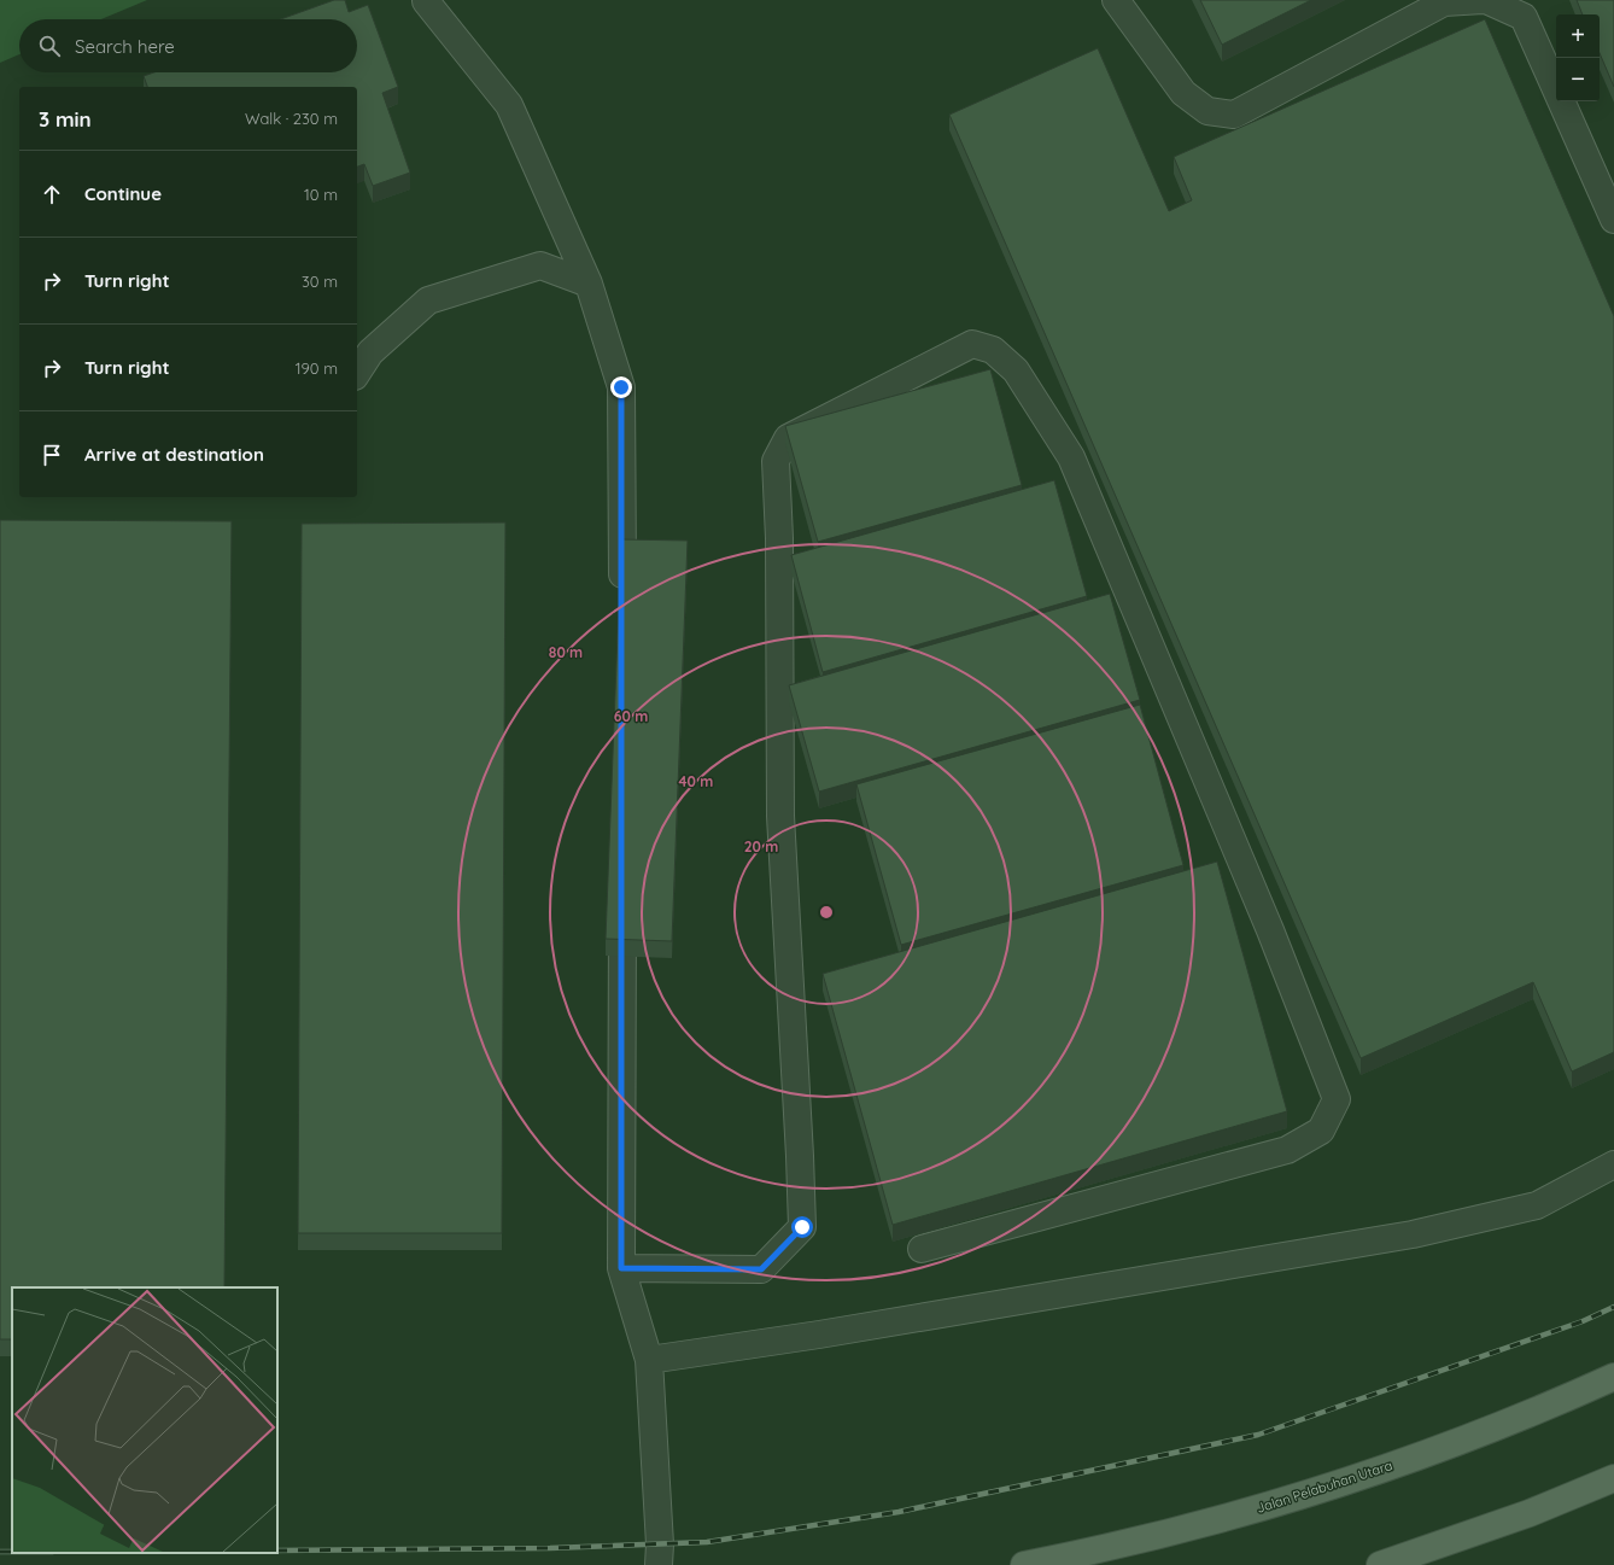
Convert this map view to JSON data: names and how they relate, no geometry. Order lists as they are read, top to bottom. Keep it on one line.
{"streets":{"main road":["Jalan Pelabuhan Utara"]},"page":{"map_buttons":["+","−"],"search":"Search here","heading":["3 min","Walk · 230 m"],"list":[["Continue","10 m"],["Turn right","30 m"],["Turn right","190 m"],"Arrive at destination"]},"rings":["80 m","60 m","40 m","20 m"]}
